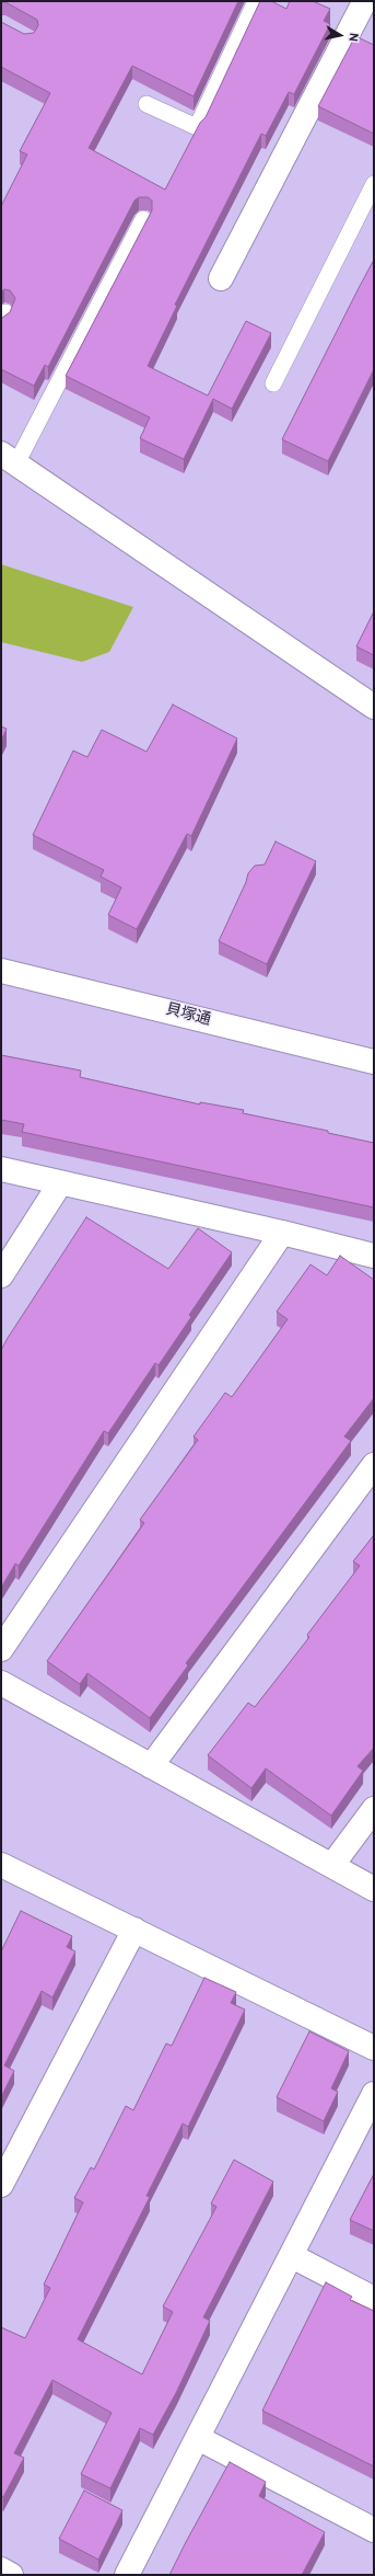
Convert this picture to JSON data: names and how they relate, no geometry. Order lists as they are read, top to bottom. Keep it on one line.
{"streets":{"street":["貝塚通"]},"north":"right"}
